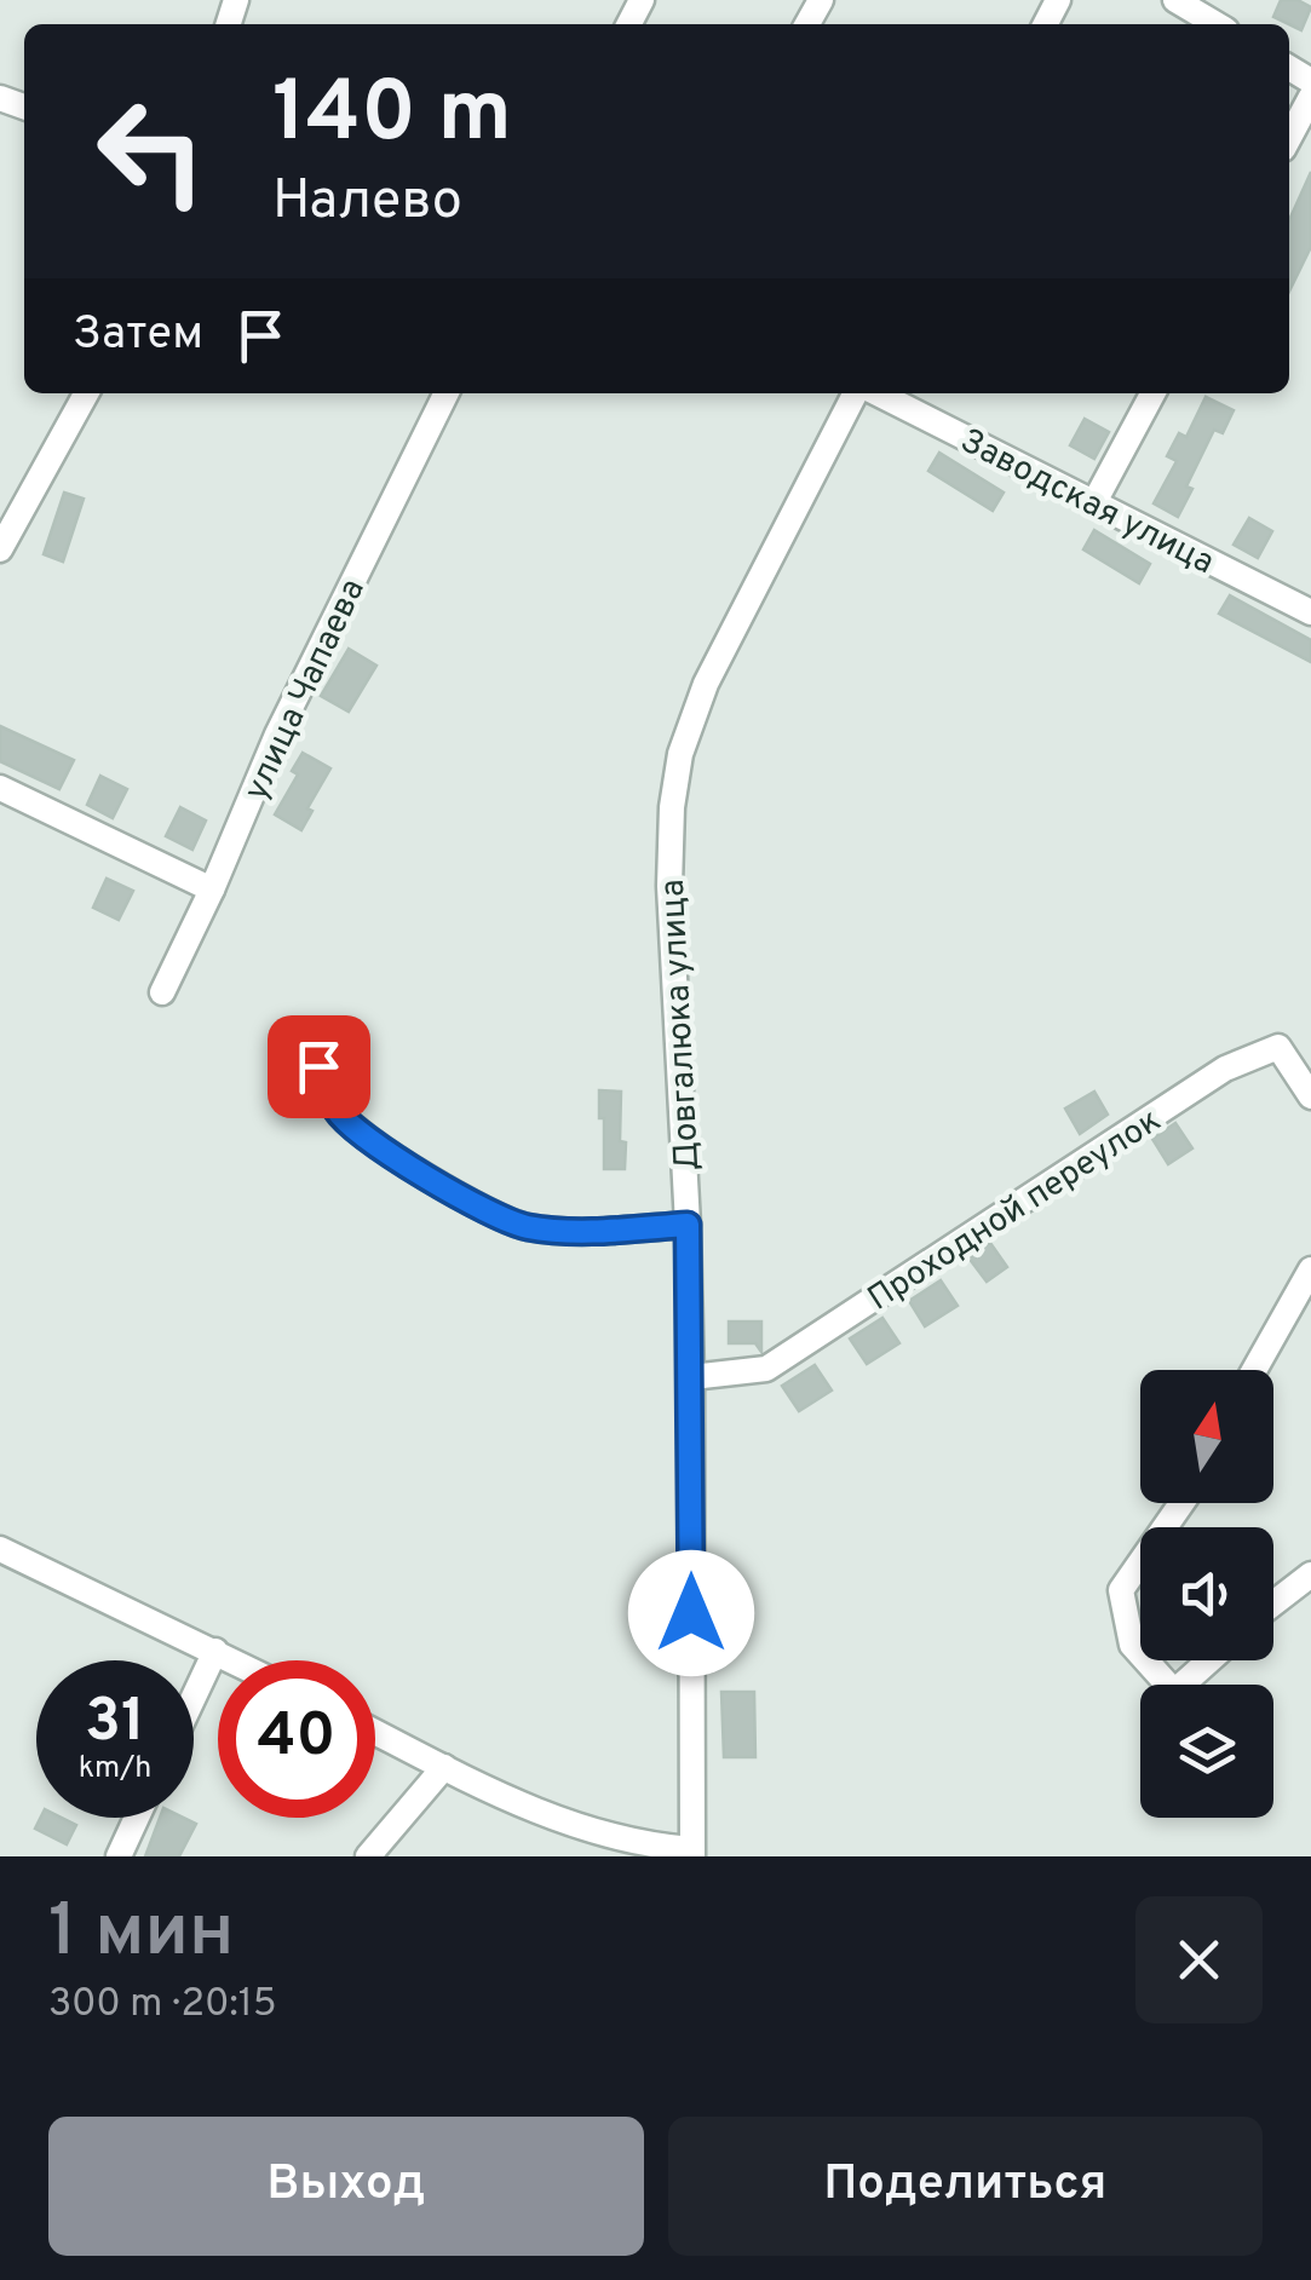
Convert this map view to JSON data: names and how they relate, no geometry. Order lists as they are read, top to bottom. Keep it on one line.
{"streets":{"street":["Заводская улица","улица Чапаева","Довгалюка улица","Проходной переулок"]},"crossings":[["Довгалюка улица","Проходной переулок"]],"north":"top","page":{"turn":["140 m","Налево"],"then":"Затем","speed":"31 km/h","limit":"40","heading":["1 мин","300 m · 20:15"],"buttons":["Выход","Поделиться"]}}
